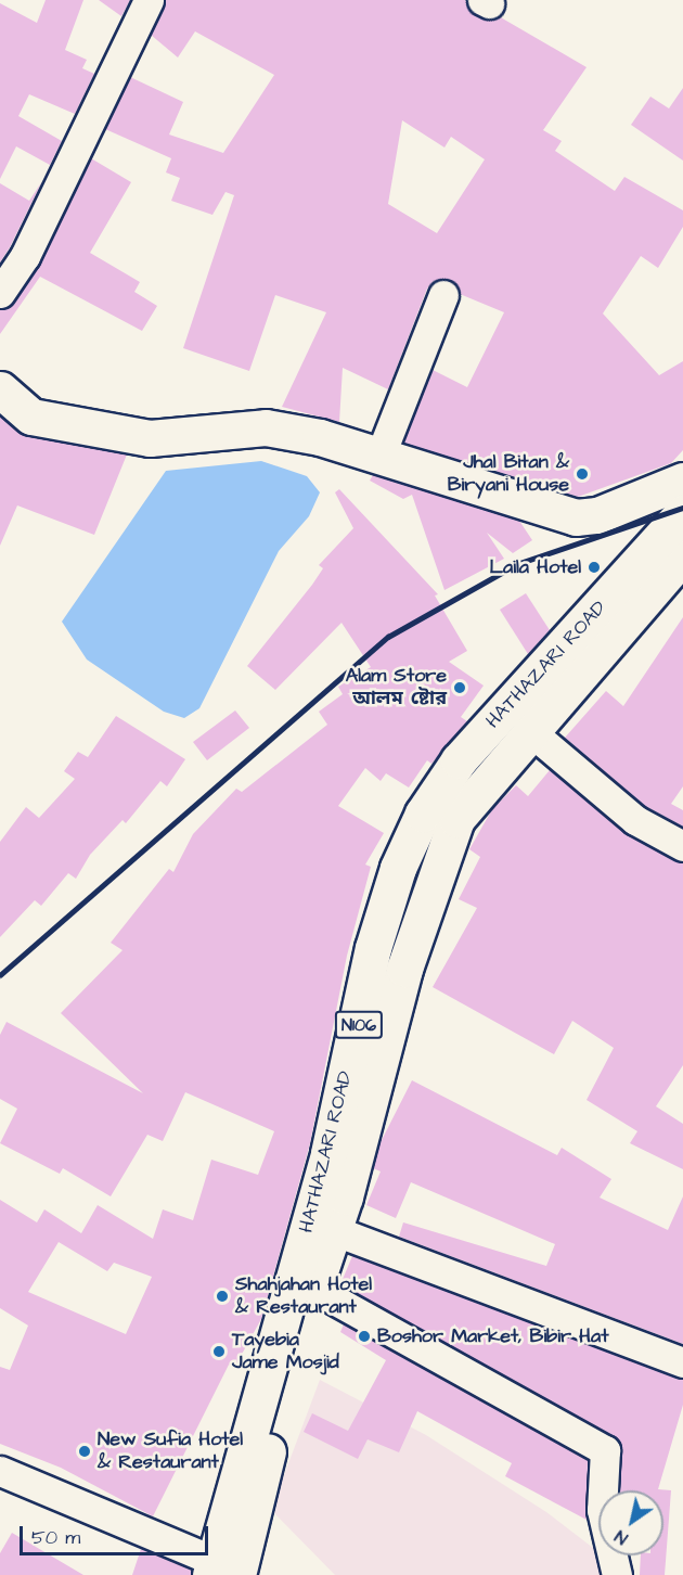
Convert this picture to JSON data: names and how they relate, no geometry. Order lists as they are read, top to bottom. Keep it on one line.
{"streets":{"main road":["HATHAZARI ROAD","N106"]},"places":["Jhal Bitan & Biryani House","Laila Hotel","Alam Store আলম ষ্টোর","Shahjahan Hotel & Restaurant","Boshor Market, Bibir Hat","Tayebia Jame Mosjid","New Sufia Hotel & Restaurant"],"scale_bar":"50 m","north":"bottom left"}
